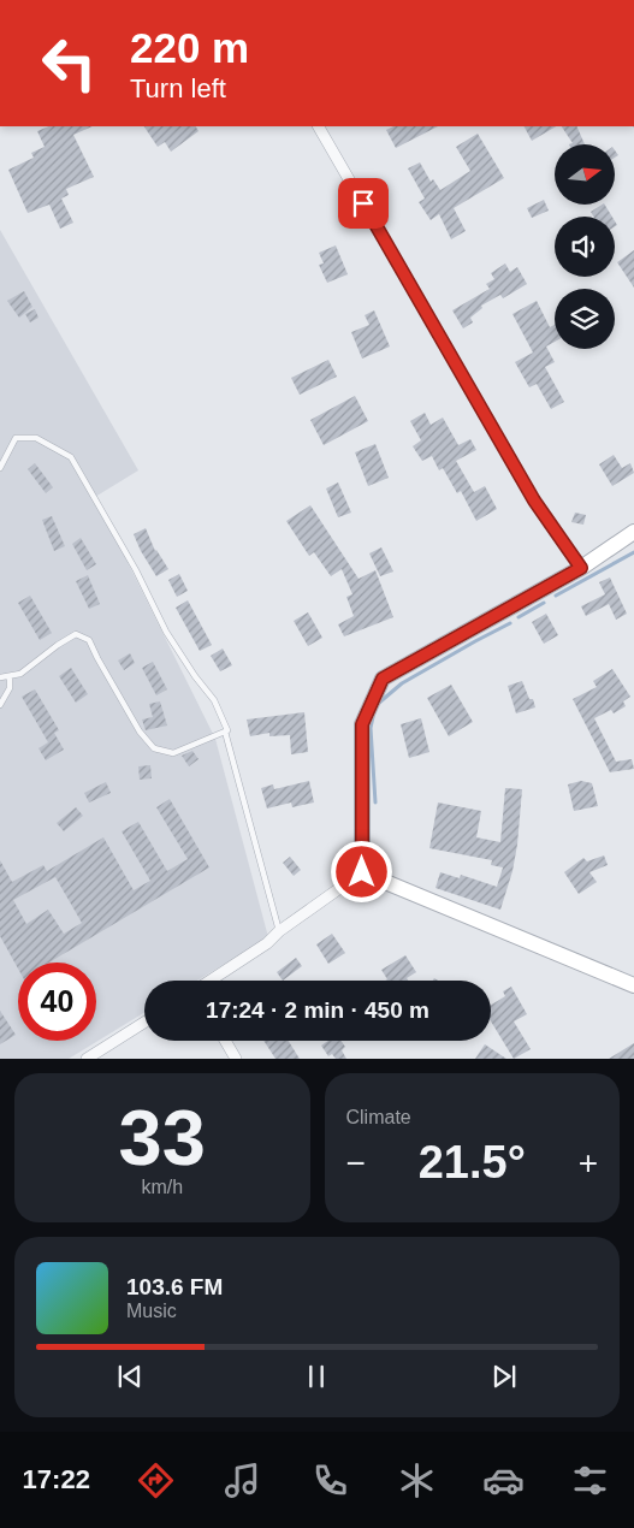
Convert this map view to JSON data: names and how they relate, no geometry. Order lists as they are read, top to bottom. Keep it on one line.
{"north":"right","page":{"turn":["220 m","Turn left"],"limit":"40","trip":"17:24 · 2 min · 450 m","tile":[["33","km/h"],"Climate"],"heat":["−","21.5°","+"],"song":["103.6 FM","Music"],"tabs":"17:22"}}
